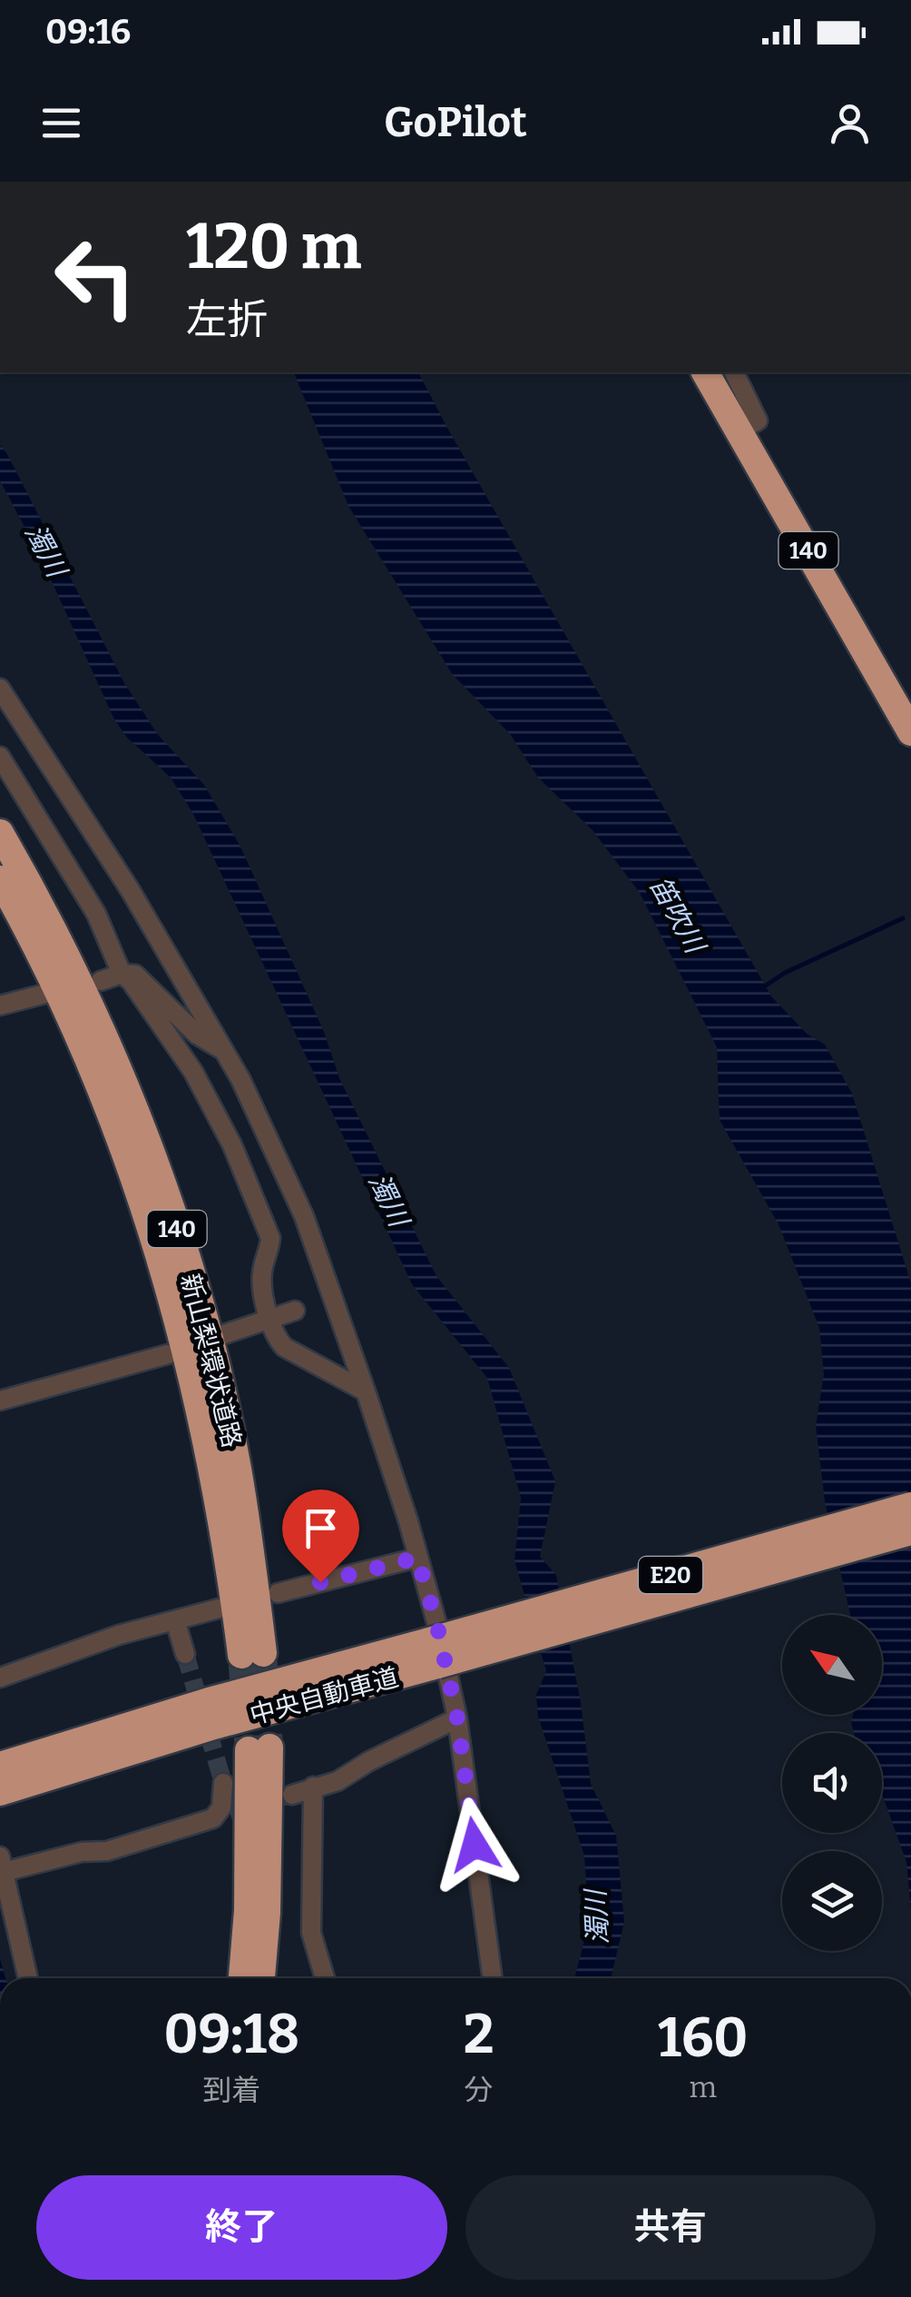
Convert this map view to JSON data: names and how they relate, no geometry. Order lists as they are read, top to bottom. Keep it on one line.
{"streets":{"highway":["140","新山梨環状道路","E20","中央自動車道"]},"water":["濁川","笛吹川"],"north":"top left","page":{"status":"09:16","header":"GoPilot","turn":["120 m","左折"],"eta":["09:18","到着","2","分","160","m"],"buttons":["終了","共有"]}}
